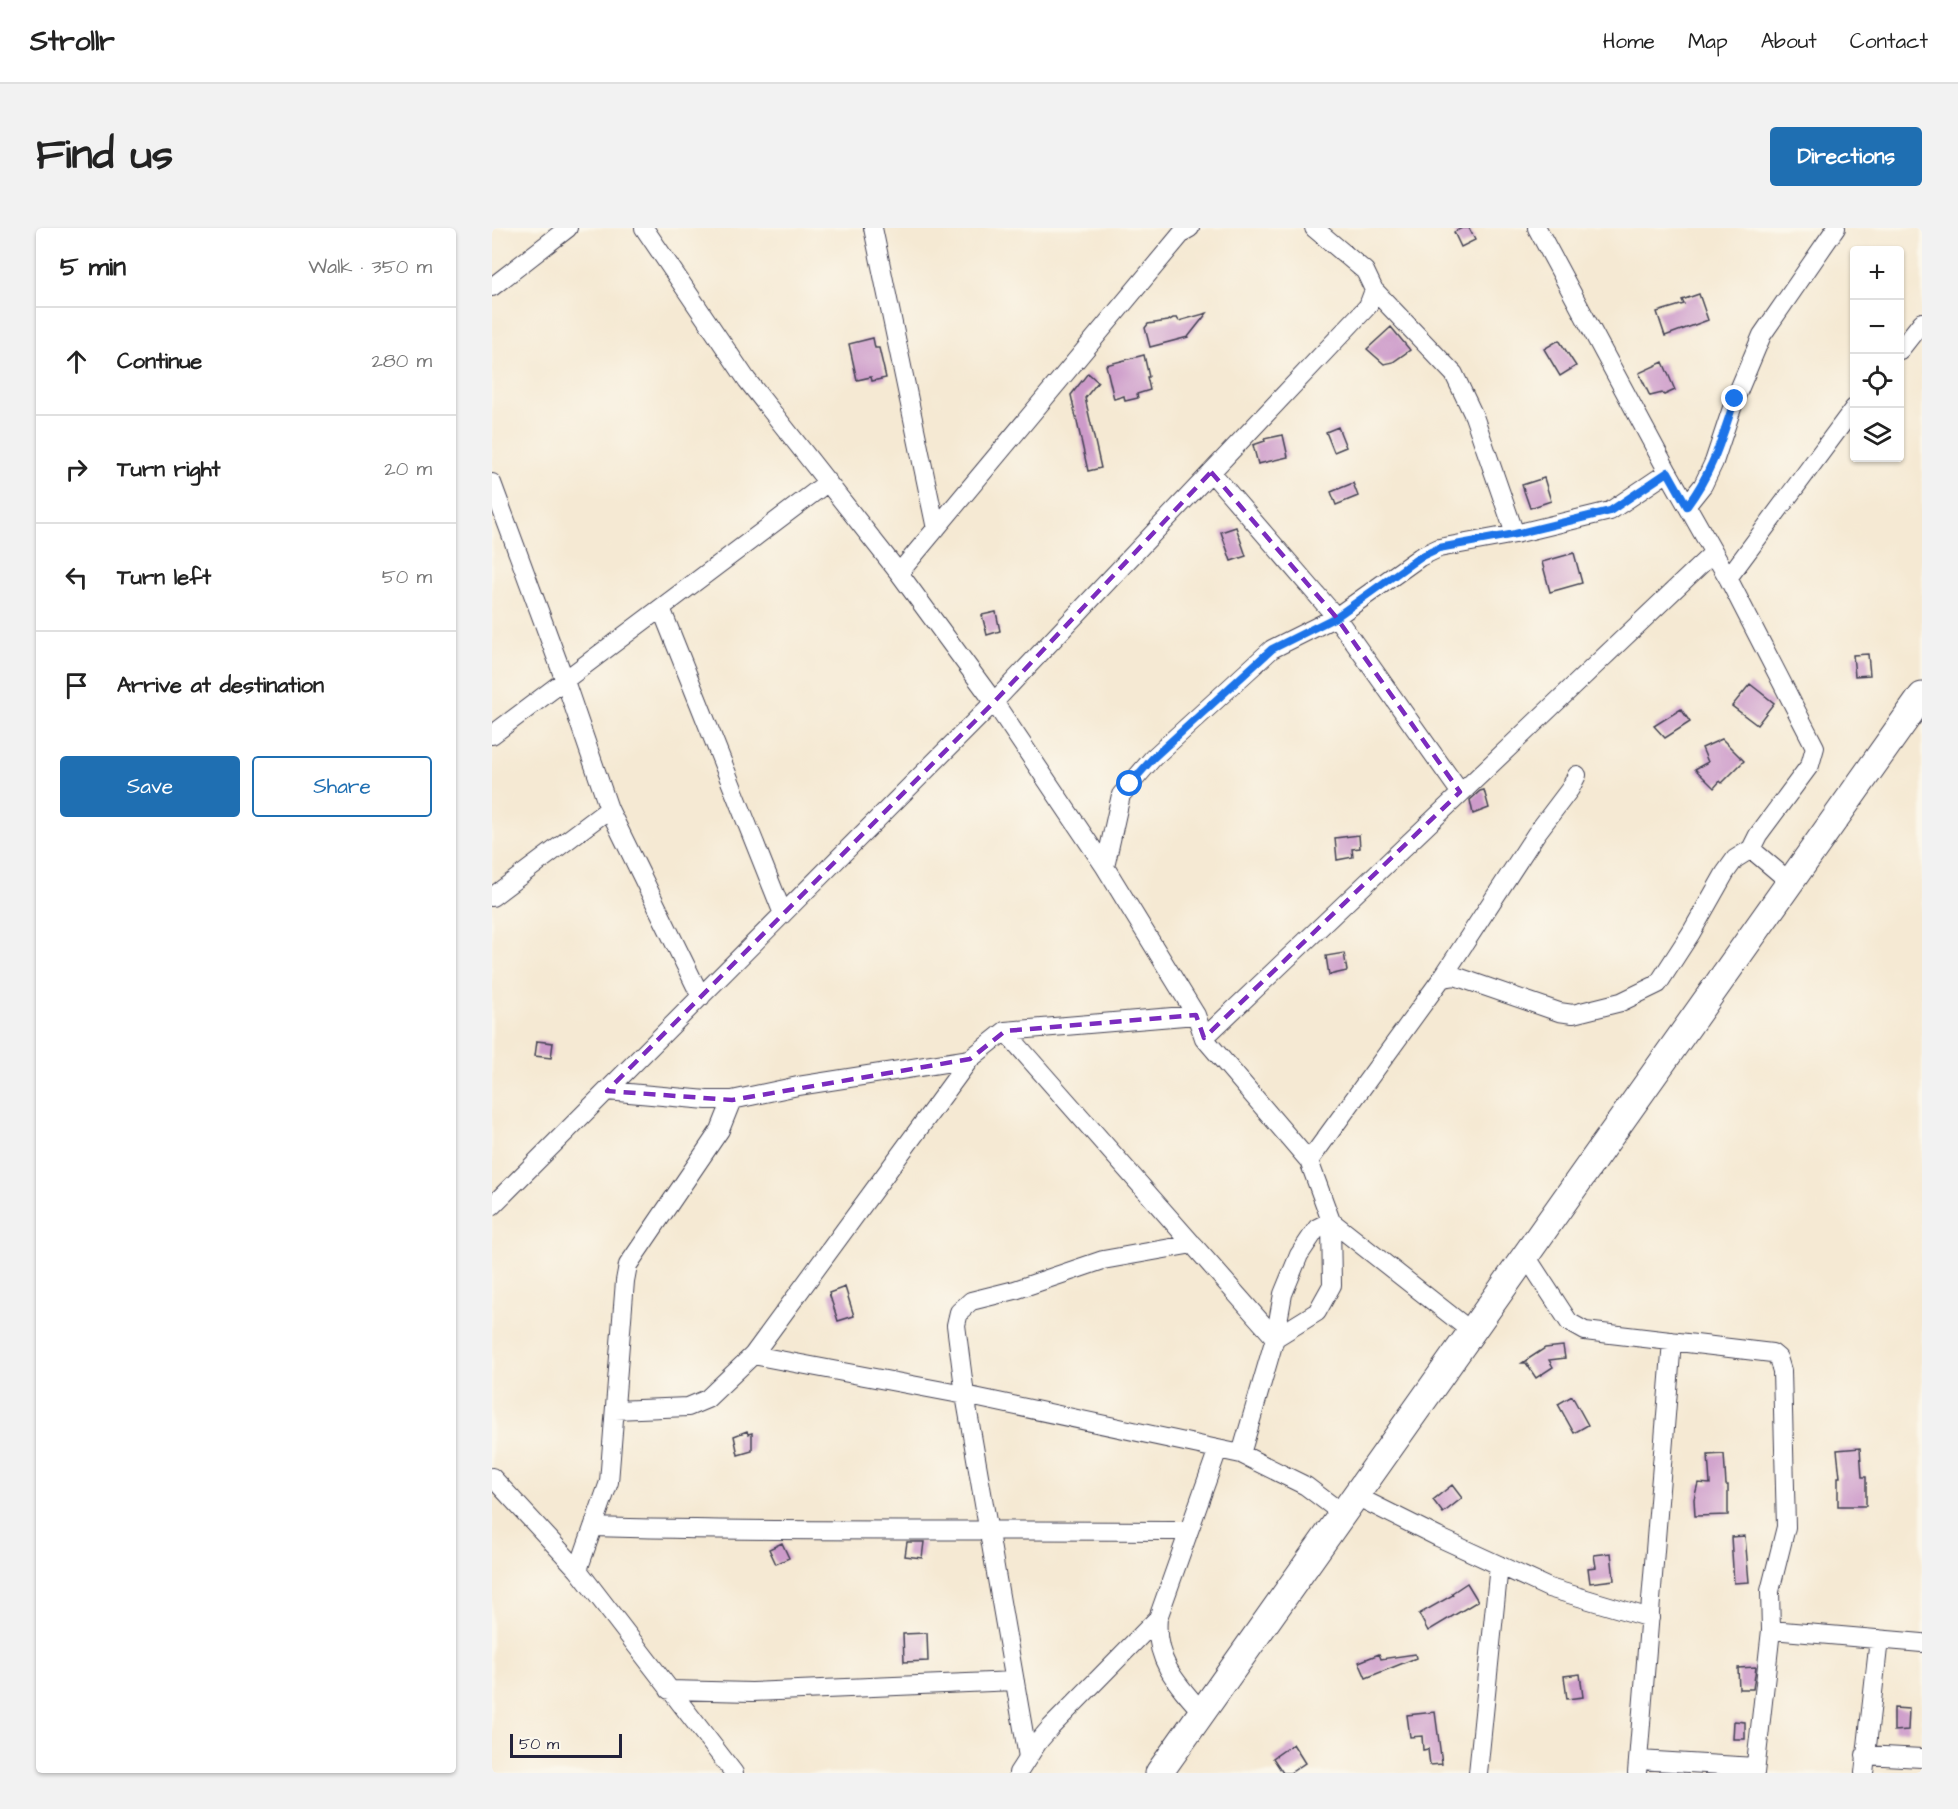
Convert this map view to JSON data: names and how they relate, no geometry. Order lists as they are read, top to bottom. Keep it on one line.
{"scale_bar":"50 m","page":{"header":"Strollr","nav":["Home","Map","About","Contact"],"title":"Find us","buttons":["Directions",["Save","Share"]],"heading":["5 min","Walk · 350 m"],"map_buttons":["+","−"],"list":[["Continue","280 m"],["Turn right","20 m"],["Turn left","50 m"],"Arrive at destination"],"scale":"50 m"}}
